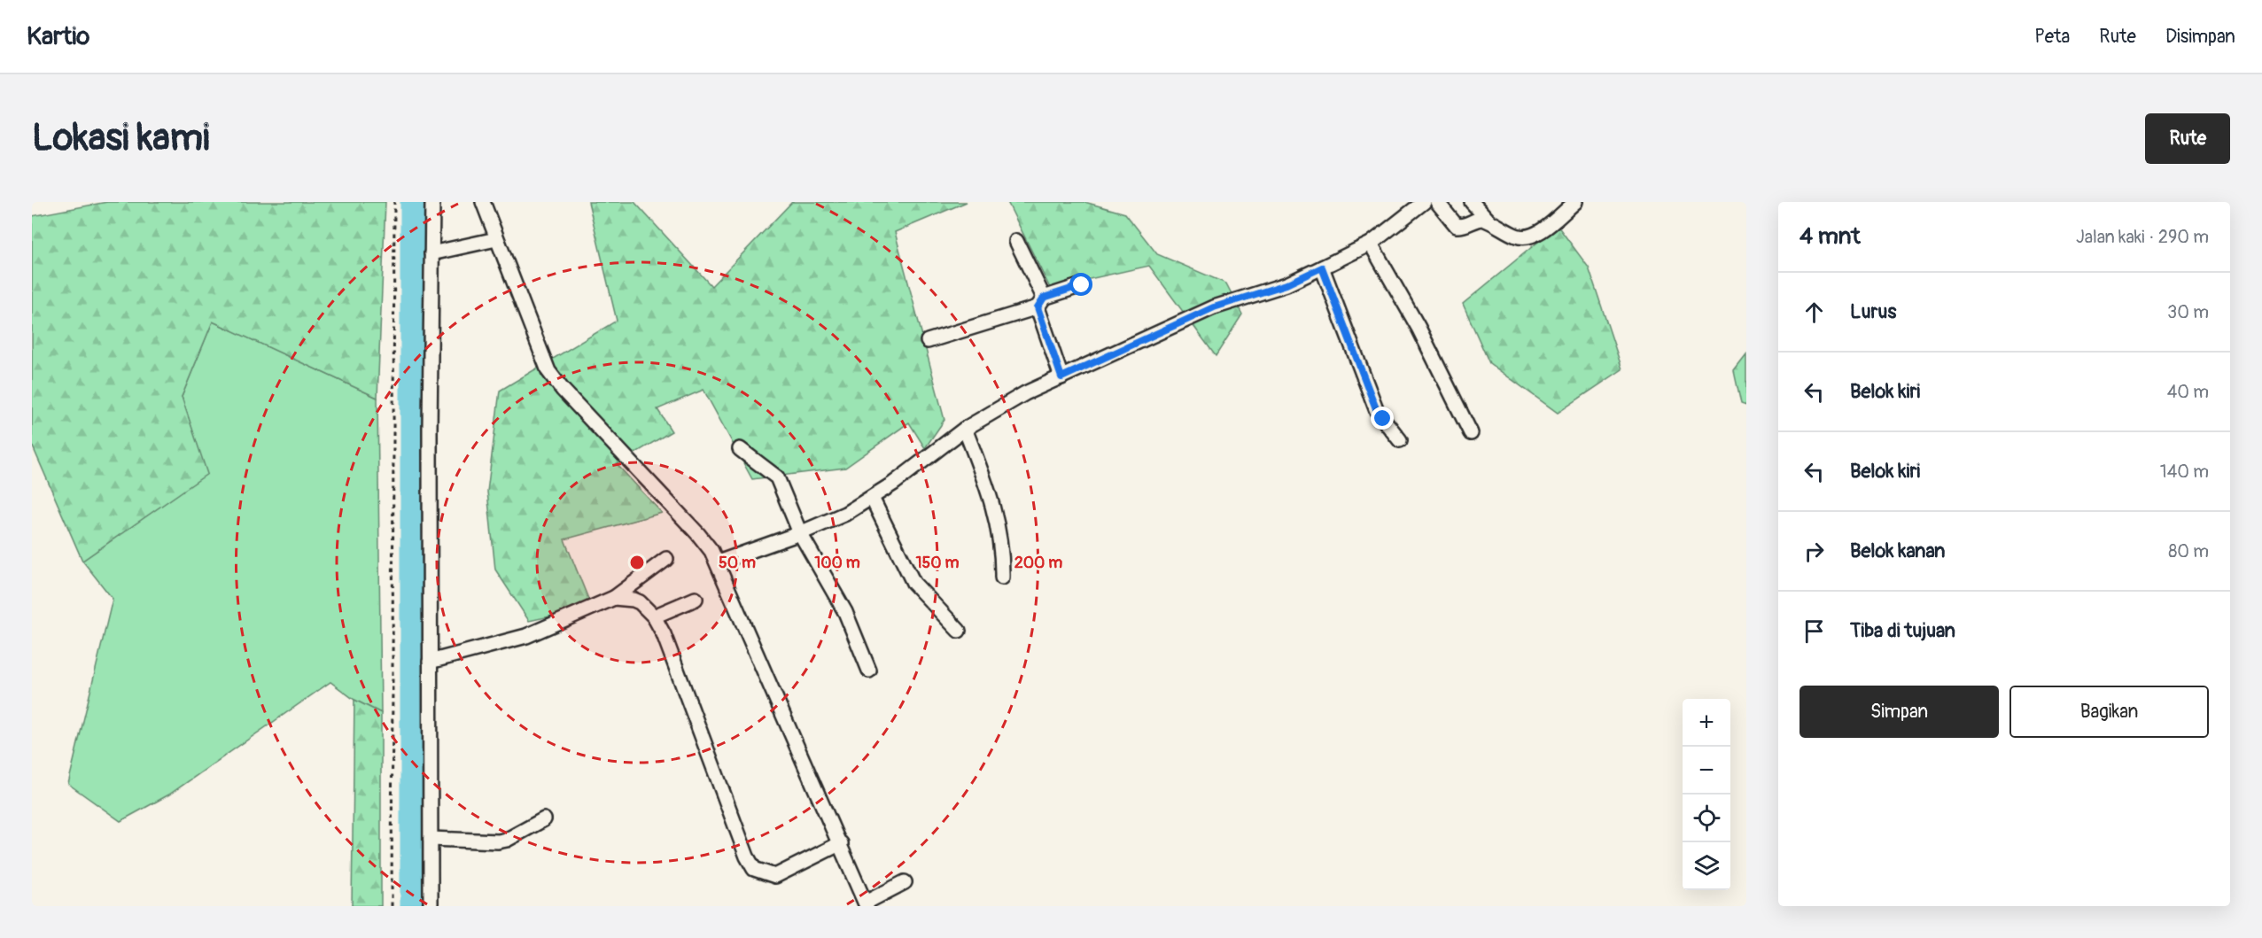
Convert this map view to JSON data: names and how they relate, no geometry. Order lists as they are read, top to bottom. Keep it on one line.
{"page":{"header":"Kartio","nav":["Peta","Rute","Disimpan"],"buttons":["Rute",["Simpan","Bagikan"]],"title":"Lokasi kami","heading":["4 mnt","Jalan kaki · 290 m"],"list":[["Lurus","30 m"],["Belok kiri","40 m"],["Belok kiri","140 m"],["Belok kanan","80 m"],"Tiba di tujuan"],"map_buttons":["+","−"]},"rings":["50 m","100 m","150 m","200 m"]}
